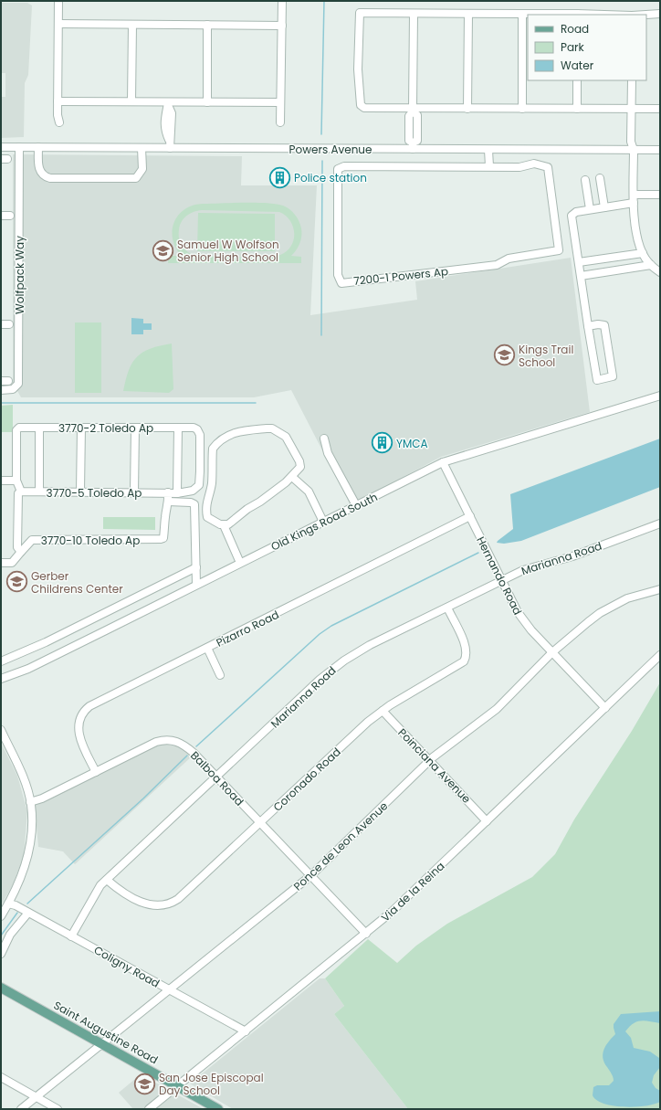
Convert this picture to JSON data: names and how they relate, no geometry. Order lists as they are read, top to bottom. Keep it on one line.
{"streets":{"main road":["Saint Augustine Road"],"street":["Powers Avenue","Wolfpack Way","7200-1 Powers Ap","3770-2 Toledo Ap","3770-5 Toledo Ap","Old Kings Road South","3770-10 Toledo Ap","Marianna Road","Hernando Road","Pizarro Road","Poinciana Avenue","Balboa Road","Coronado Road","Ponce de Leon Avenue","Via de la Reina","Coligny Road"]},"crossings":[["Powers Avenue","Wolfpack Way"],["3770-5 Toledo Ap","3770-10 Toledo Ap"],["Old Kings Road South","Hernando Road"],["Marianna Road","Hernando Road"],["Marianna Road","Balboa Road"],["Marianna Road","Coronado Road"],["Marianna Road","Coligny Road"],["Hernando Road","Pizarro Road"],["Hernando Road","Ponce de Leon Avenue"],["Hernando Road","Via de la Reina"],["Pizarro Road","Balboa Road"],["Poinciana Avenue","Coronado Road"],["Poinciana Avenue","Ponce de Leon Avenue"],["Poinciana Avenue","Via de la Reina"],["Balboa Road","Coronado Road"],["Balboa Road","Ponce de Leon Avenue"],["Balboa Road","Via de la Reina"],["Ponce de Leon Avenue","Coligny Road"],["Ponce de Leon Avenue","Saint Augustine Road"],["Via de la Reina","Coligny Road"],["Via de la Reina","Saint Augustine Road"]],"places":{"building":["Police station","YMCA"],"school or university":["Samuel W Wolfson Senior High School","Kings Trail School","Gerber Childrens Center","San Jose Episcopal Day School"]},"legend":["Road","Park","Water"]}
